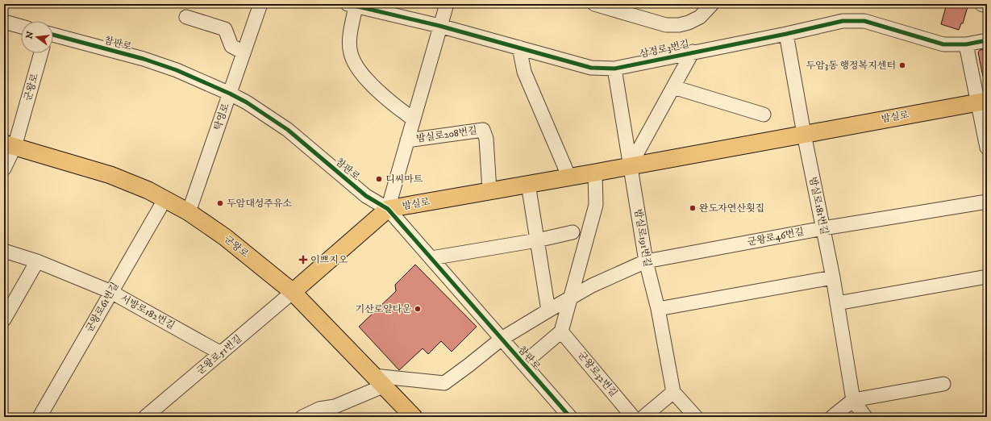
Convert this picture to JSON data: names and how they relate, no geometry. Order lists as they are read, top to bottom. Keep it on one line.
{"streets":{"main road":["군왕로","밤실로"],"street":["참판로","삼정로3번길","탁영로","밤실로208번길","밤실로181번길","군왕로46번길","밤실로191번길","군왕로61번길","서방로182번길","군왕로51번길","군왕로32번길"]},"crossings":[["참판로","탁영로"],["참판로","밤실로"],["참판로","밤실로208번길"],["참판로","군왕로46번길"],["삼정로3번길","밤실로208번길"],["군왕로","탁영로"],["군왕로","밤실로"],["군왕로","군왕로46번길"],["군왕로","군왕로61번길"],["군왕로","군왕로51번길"],["밤실로","밤실로208번길"],["밤실로","밤실로181번길"],["밤실로","밤실로191번길"],["밤실로","군왕로51번길"],["밤실로181번길","군왕로46번길"],["군왕로46번길","밤실로191번길"],["군왕로61번길","서방로182번길"],["서방로182번길","군왕로51번길"]],"places":{"other":["두암3동 행정복지센터","디씨마트","두암대성주유소","완도자연산횟집","기산로얄타운"],"health":["이쁘지오"]},"north":"left"}
